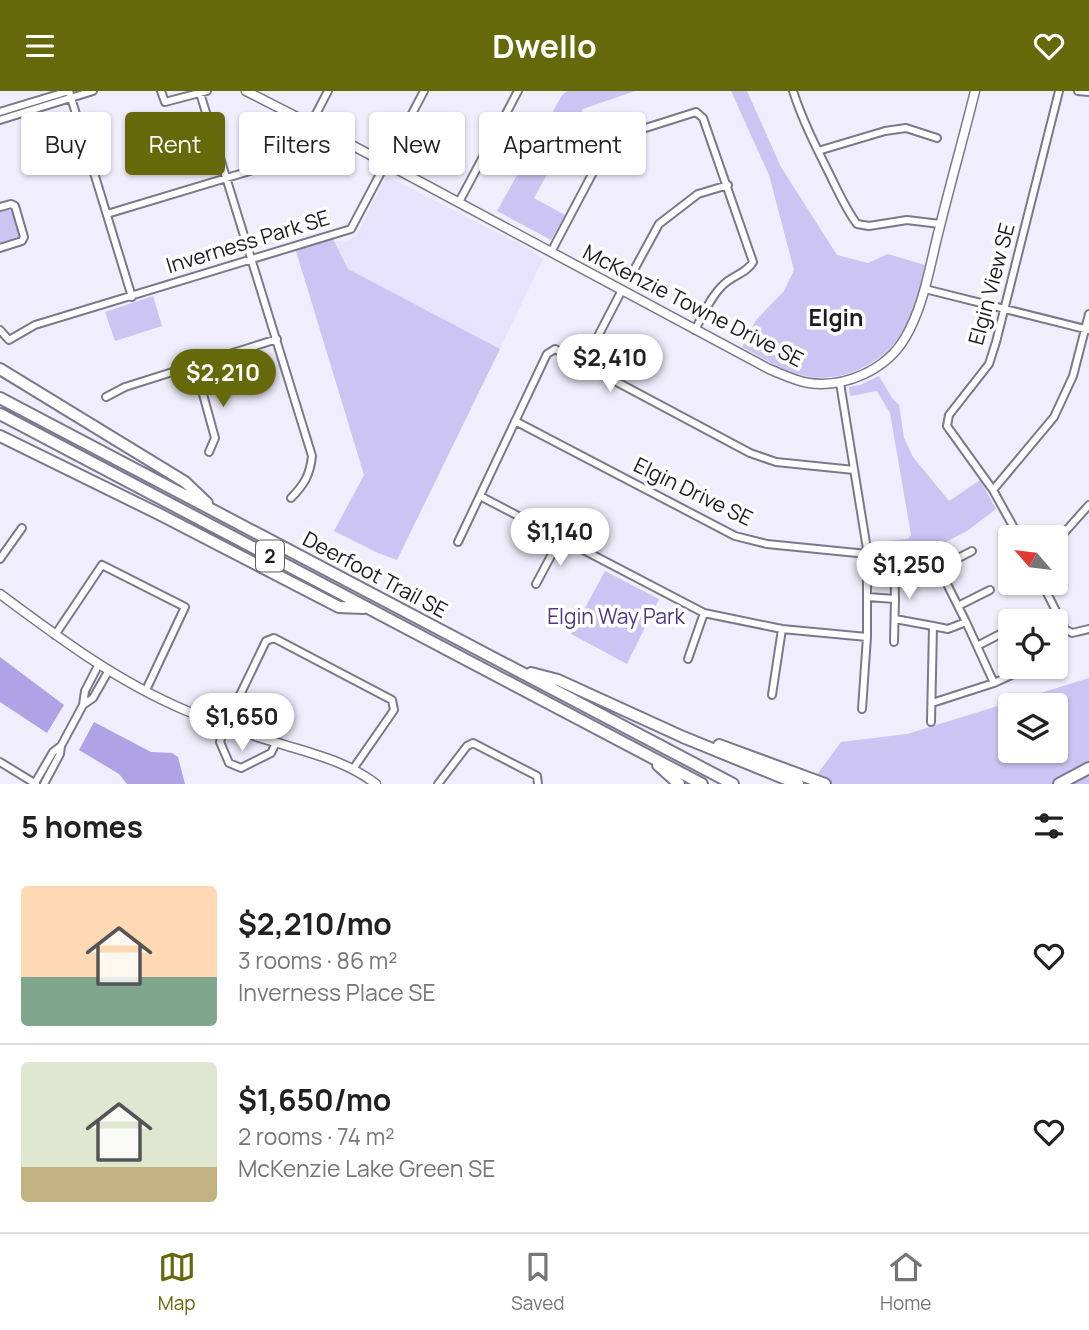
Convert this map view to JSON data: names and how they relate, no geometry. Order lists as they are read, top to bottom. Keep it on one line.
{"streets":{"highway":["2","Deerfoot Trail SE"],"street":["Inverness Park SE","Elgin View SE","McKenzie Towne Drive SE","Elgin Drive SE"]},"districts":["Elgin"],"parks":["Elgin Way Park"],"north":"top left","page":{"header":"Dwello","chip":["Buy","Rent","Filters","New","Apartment"],"price":["$2,410","$2,210","$1,140","$1,250","$1,650"],"heading":"5 homes","list":[{"name":"$2,210/mo","note":"3 rooms · 86 m² · Inverness Place SE"},{"name":"$1,650/mo","note":"2 rooms · 74 m² · McKenzie Lake Green SE"}],"tabs":["Map","Saved","Home"]}}
